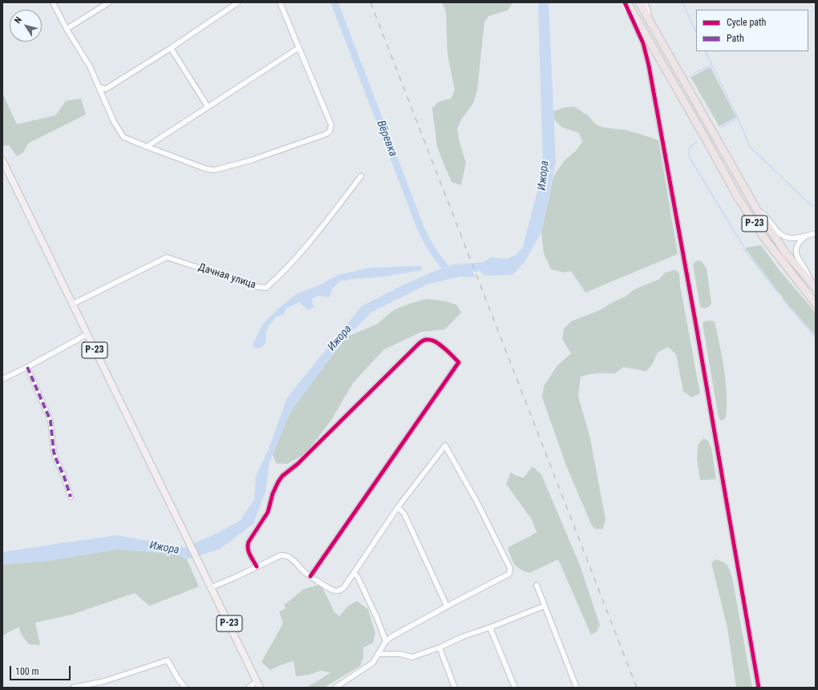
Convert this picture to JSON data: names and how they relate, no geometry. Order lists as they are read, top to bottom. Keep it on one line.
{"streets":{"highway":["Р-23"],"street":["Дачная улица"]},"crossings":[["Р-23","Дачная улица"]],"water":["Вёревка","Ижора"],"legend":["Cycle path","Path"],"scale_bar":"100 m","north":"top left"}
